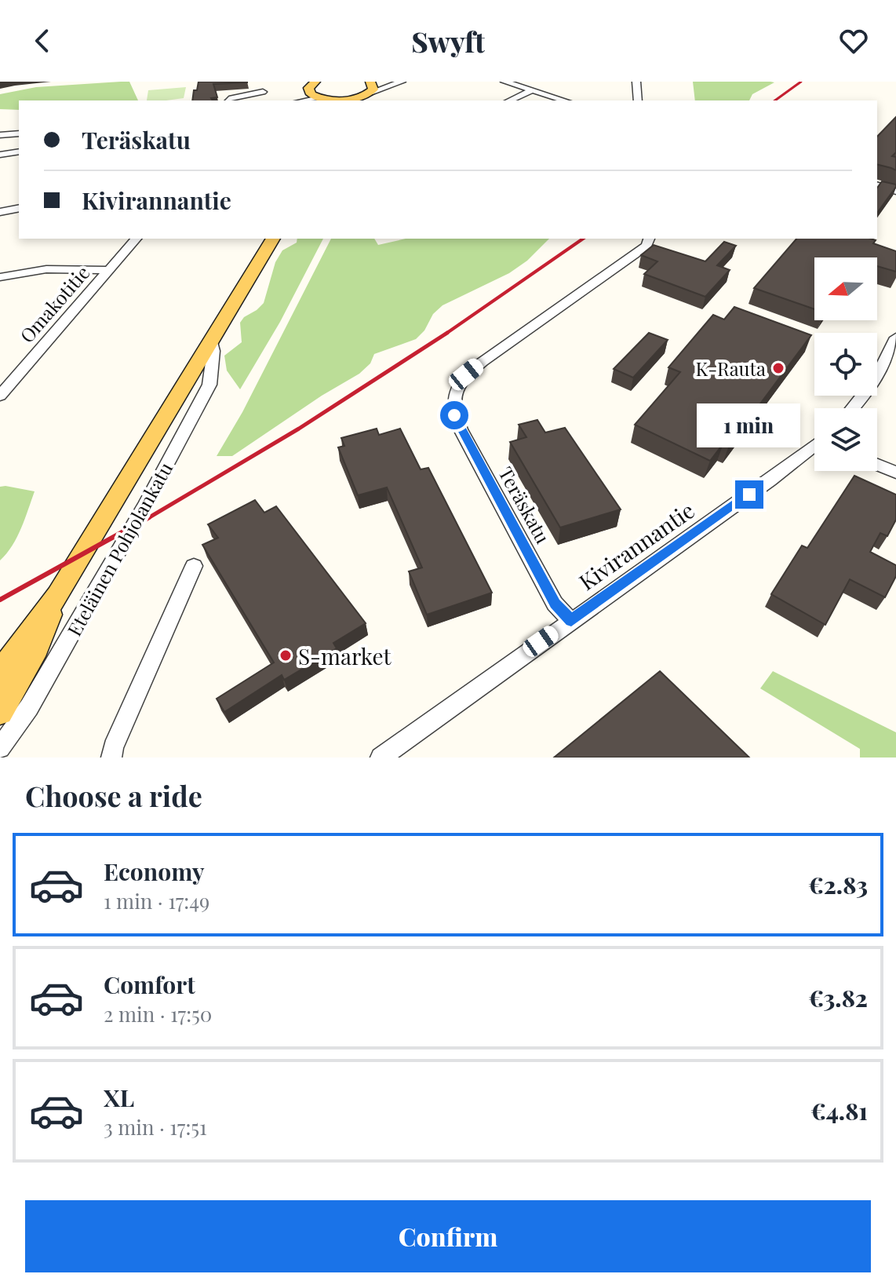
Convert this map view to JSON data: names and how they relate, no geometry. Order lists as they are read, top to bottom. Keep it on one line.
{"streets":{"main road":["Eteläinen Pohjolankatu"],"street":["Omakotitie","Teräskatu","Kivirannantie"]},"crossings":[["Teräskatu","Kivirannantie"]],"places":["K-Rauta","S-market"],"north":"left","page":{"header":"Swyft","banner":["Teräskatu","Kivirannantie"],"bubble":"1 min","heading":"Choose a ride","list":[{"name":"Economy","note":"1 min · 17:49","value":"€2.83"},{"name":"Comfort","note":"2 min · 17:50","value":"€3.82"},{"name":"XL","note":"3 min · 17:51","value":"€4.81"}],"buttons":"Confirm"}}
